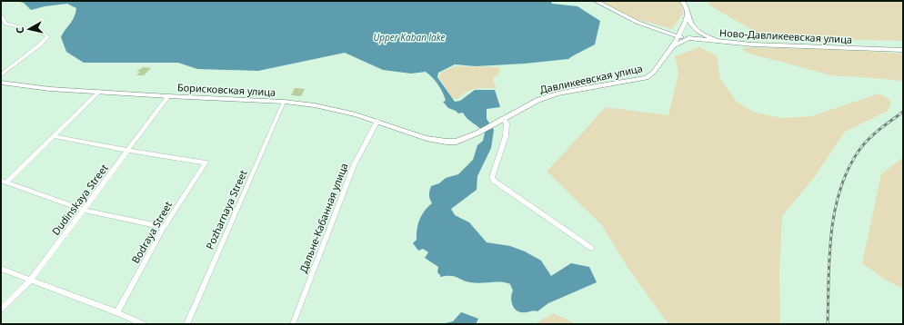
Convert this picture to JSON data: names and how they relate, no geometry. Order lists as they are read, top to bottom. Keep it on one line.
{"streets":{"street":["Ново-Давликеевская улица","Давликеевская улица","Борисковская улица","Dudinskaya Street","Pozharnaya Street","Дальне-Кабанная улица","Bodraya Street"]},"crossings":[["Ново-Давликеевская улица","Давликеевская улица"],["Давликеевская улица","Борисковская улица"],["Борисковская улица","Dudinskaya Street"],["Борисковская улица","Pozharnaya Street"],["Борисковская улица","Дальне-Кабанная улица"],["Dudinskaya Street","Bodraya Street"]],"water":["Upper Kaban lake"],"north":"left"}
